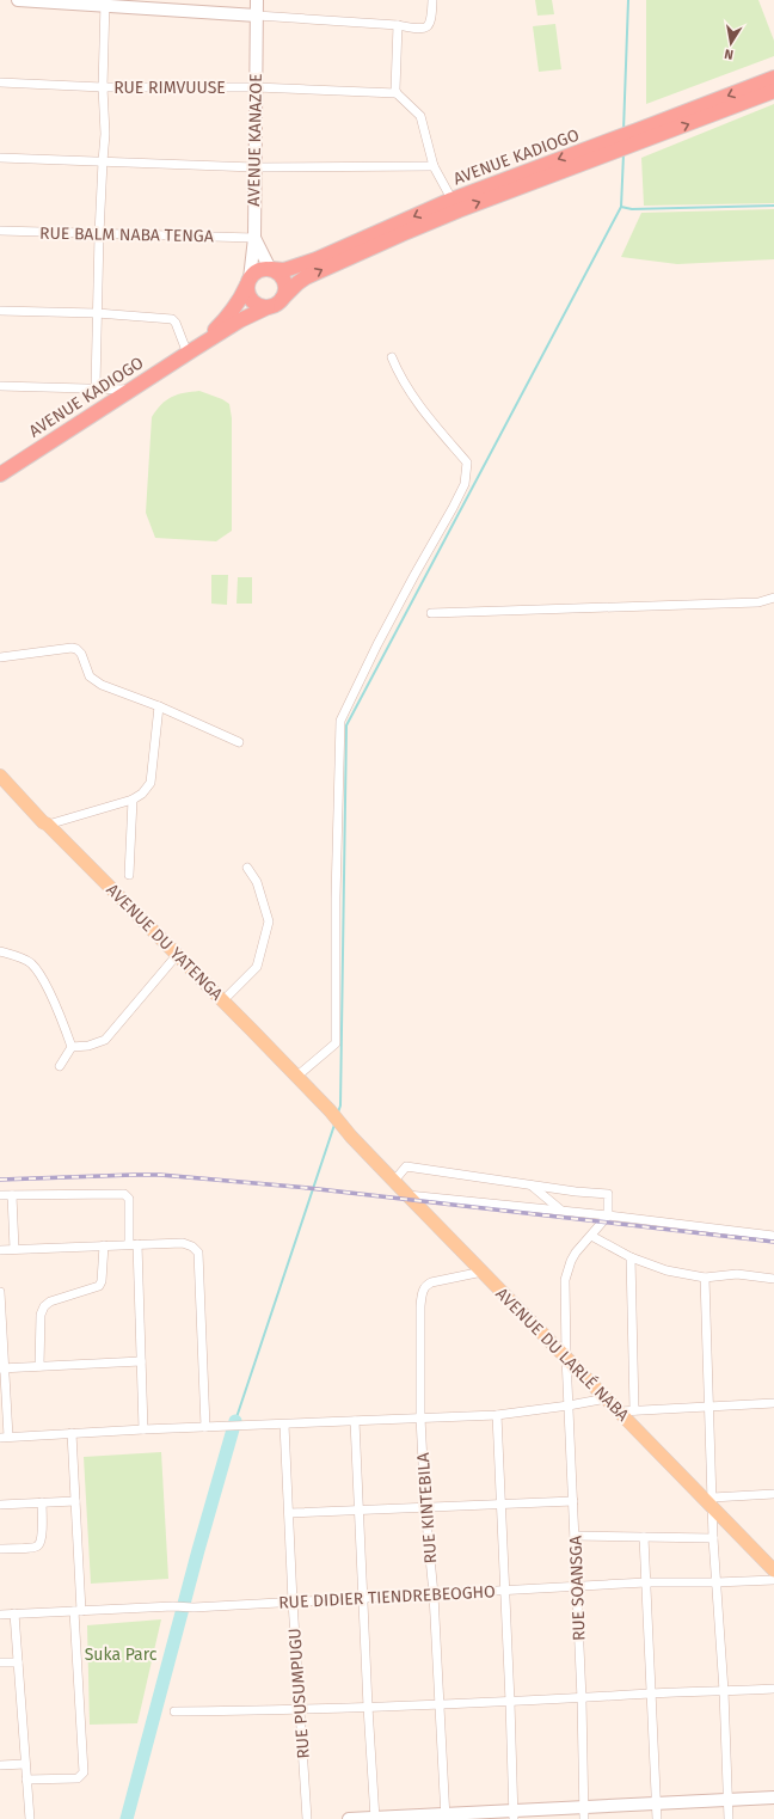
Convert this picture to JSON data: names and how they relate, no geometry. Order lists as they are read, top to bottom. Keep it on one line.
{"streets":{"highway":["AVENUE KADIOGO"],"main road":["AVENUE DU YATENGA","AVENUE DU LARLÉ NABA"],"street":["RUE RIMVUUSE","AVENUE KANAZOE","RUE BALM NABA TENGA","RUE KINTEBILA","RUE SOANSGA","RUE DIDIER TIENDREBEOGHO","RUE PUSUMPUGU"]},"crossings":[["RUE RIMVUUSE","AVENUE KANAZOE"],["AVENUE KANAZOE","AVENUE KADIOGO"],["AVENUE KANAZOE","RUE BALM NABA TENGA"],["AVENUE DU YATENGA","AVENUE DU LARLÉ NABA"],["AVENUE DU LARLÉ NABA","RUE KINTEBILA"],["AVENUE DU LARLÉ NABA","RUE SOANSGA"],["RUE KINTEBILA","RUE DIDIER TIENDREBEOGHO"],["RUE SOANSGA","RUE DIDIER TIENDREBEOGHO"],["RUE DIDIER TIENDREBEOGHO","RUE PUSUMPUGU"]],"parks":["Suka Parc"],"north":"bottom"}
